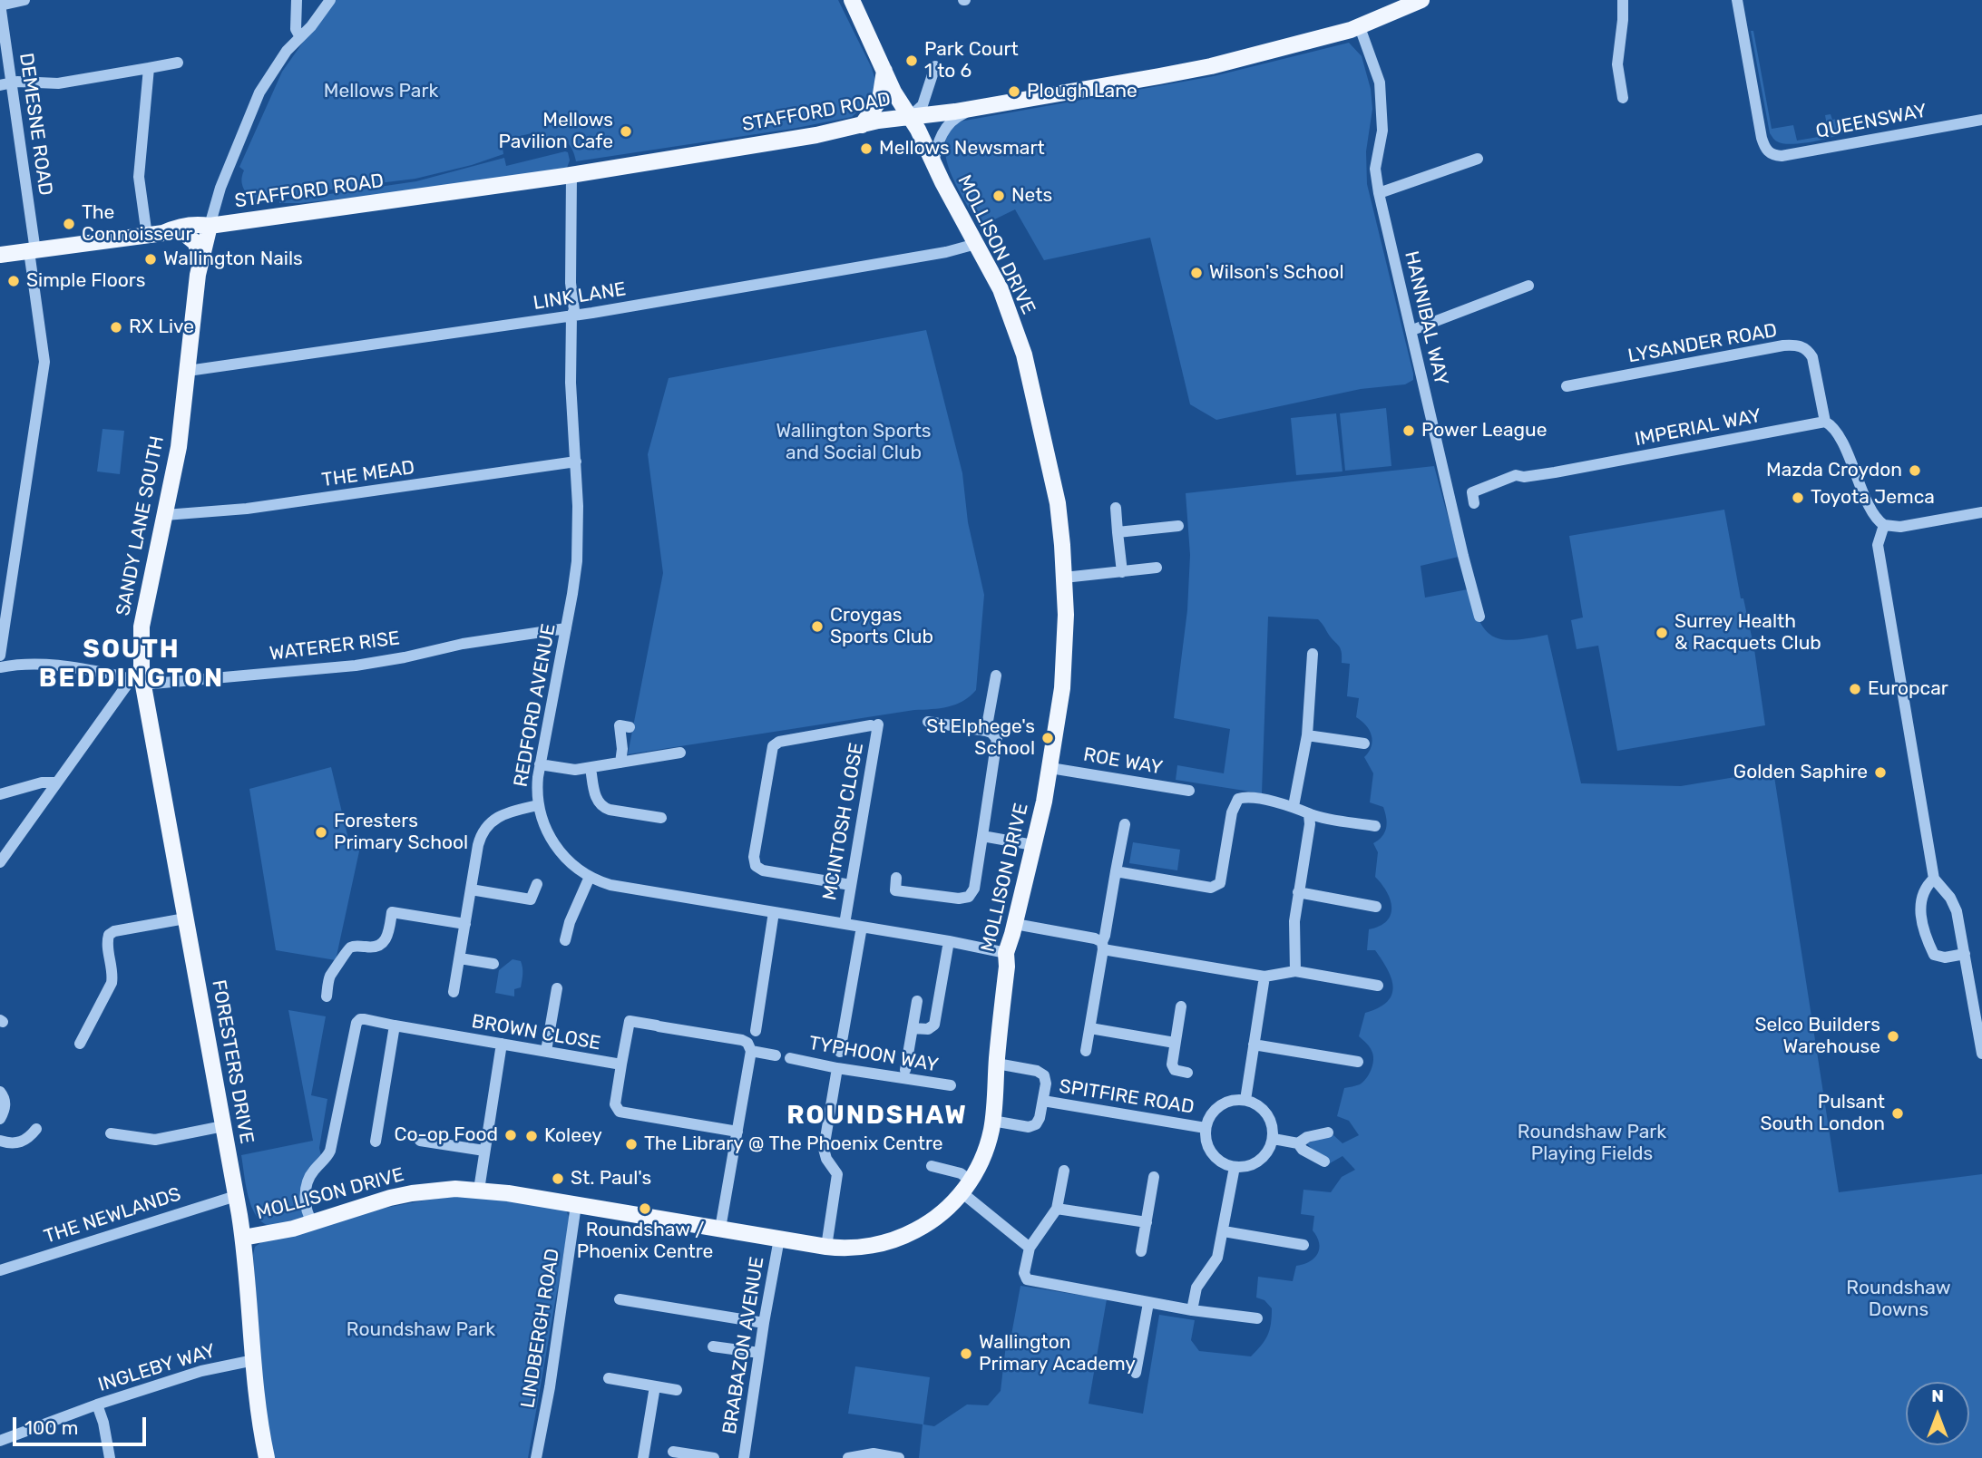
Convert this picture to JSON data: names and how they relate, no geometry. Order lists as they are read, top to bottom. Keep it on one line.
{"streets":{"main road":["STAFFORD ROAD","MOLLISON DRIVE","SANDY LANE SOUTH","FORESTERS DRIVE"],"street":["QUEENSWAY","DEMESNE ROAD","LINK LANE","HANNIBAL WAY","LYSANDER ROAD","IMPERIAL WAY","THE MEAD","WATERER RISE","REDFORD AVENUE","ROE WAY","MCINTOSH CLOSE","BROWN CLOSE","TYPHOON WAY","SPITFIRE ROAD","THE NEWLANDS","LINDBERGH ROAD","BRABAZON AVENUE","INGLEBY WAY"]},"crossings":[["STAFFORD ROAD","DEMESNE ROAD"],["STAFFORD ROAD","MOLLISON DRIVE"],["STAFFORD ROAD","HANNIBAL WAY"],["STAFFORD ROAD","SANDY LANE SOUTH"],["STAFFORD ROAD","REDFORD AVENUE"],["MOLLISON DRIVE","LINK LANE"],["MOLLISON DRIVE","REDFORD AVENUE"],["MOLLISON DRIVE","ROE WAY"],["MOLLISON DRIVE","BROWN CLOSE"],["MOLLISON DRIVE","FORESTERS DRIVE"],["MOLLISON DRIVE","SPITFIRE ROAD"],["MOLLISON DRIVE","LINDBERGH ROAD"],["MOLLISON DRIVE","BRABAZON AVENUE"],["LINK LANE","SANDY LANE SOUTH"],["LINK LANE","REDFORD AVENUE"],["LYSANDER ROAD","IMPERIAL WAY"],["THE MEAD","SANDY LANE SOUTH"],["THE MEAD","REDFORD AVENUE"],["SANDY LANE SOUTH","WATERER RISE"],["SANDY LANE SOUTH","FORESTERS DRIVE"],["WATERER RISE","REDFORD AVENUE"],["WATERER RISE","FORESTERS DRIVE"],["REDFORD AVENUE","MCINTOSH CLOSE"],["FORESTERS DRIVE","THE NEWLANDS"],["FORESTERS DRIVE","INGLEBY WAY"]],"districts":["SOUTH BEDDINGTON","ROUNDSHAW"],"parks":["Mellows Park","Wallington Sports and Social Club","Roundshaw Park Playing Fields","Roundshaw Downs","Roundshaw Park"],"places":["Park Court 1 to 6","Plough Lane","Mellows Pavilion Cafe","Mellows Newsmart","Nets","The Connoisseur","Wallington Nails","Wilson's School","Simple Floors","RX Live","Power League","Mazda Croydon","Toyota Jemca","Croygas Sports Club","Surrey Health & Racquets Club","Europcar","St Elphege's School","Golden Saphire","Foresters Primary School","Selco Builders Warehouse","Pulsant South London","Co-op Food","Koleey","The Library @ The Phoenix Centre","St. Paul's","Roundshaw / Phoenix Centre","Wallington Primary Academy"],"scale_bar":"100 m","north":"top"}
